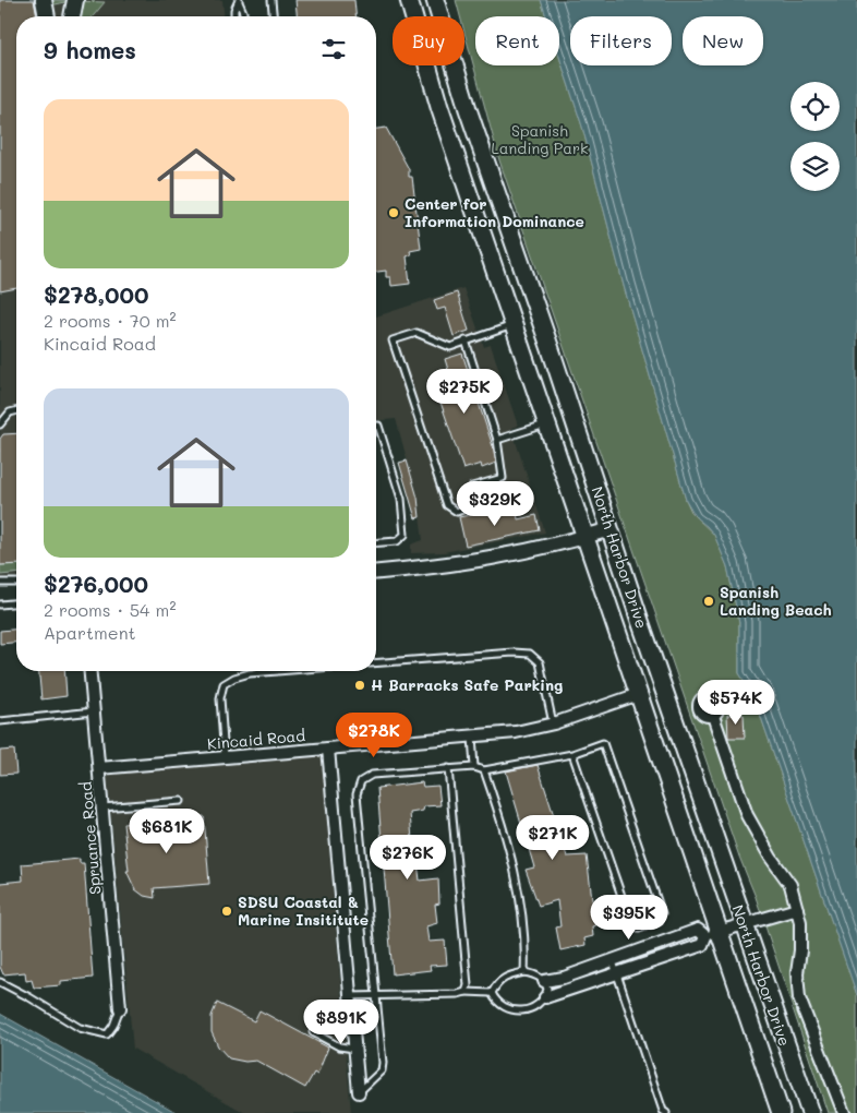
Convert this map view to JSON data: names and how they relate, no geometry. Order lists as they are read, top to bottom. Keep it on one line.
{"streets":{"main road":["North Harbor Drive"],"street":["Kincaid Road","Spruance Road"]},"crossings":[["North Harbor Drive","Kincaid Road"],["Kincaid Road","Spruance Road"]],"parks":["Spanish Landing Park"],"places":["Center for Information Dominance","Spanish Landing Beach","H Barracks Safe Parking","SDSU Coastal & Marine Insititute"],"page":{"chip":["Buy","Rent","Filters","New"],"heading":"9 homes","list":[{"name":"$278,000","note":"2 rooms · 70 m² · Kincaid Road"},{"name":"$276,000","note":"2 rooms · 54 m² · Apartment"}],"price":["$275K","$329K","$574K","$278K","$681K","$271K","$276K","$395K","$891K"]}}
